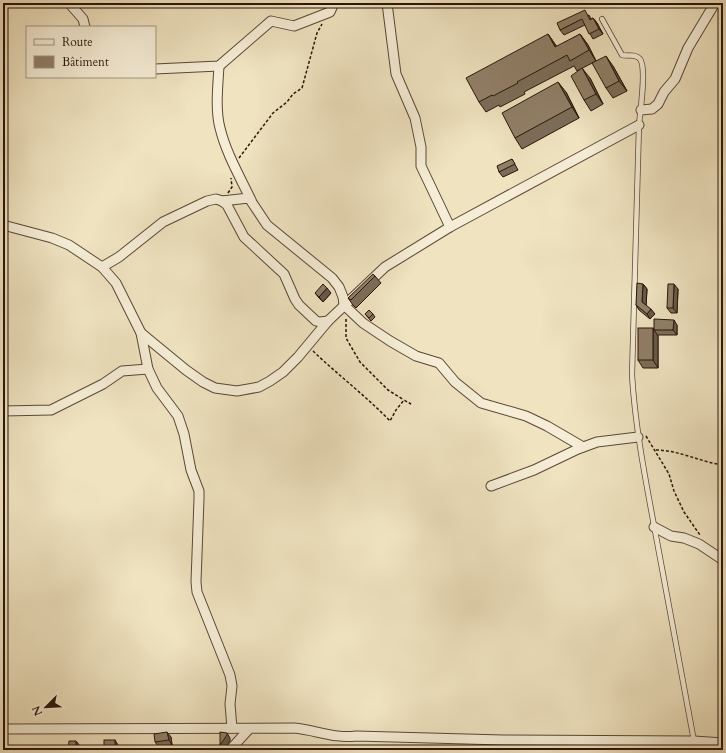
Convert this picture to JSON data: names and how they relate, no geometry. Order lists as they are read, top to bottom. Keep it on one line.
{"legend":["Route","Bâtiment"],"north":"bottom left"}
